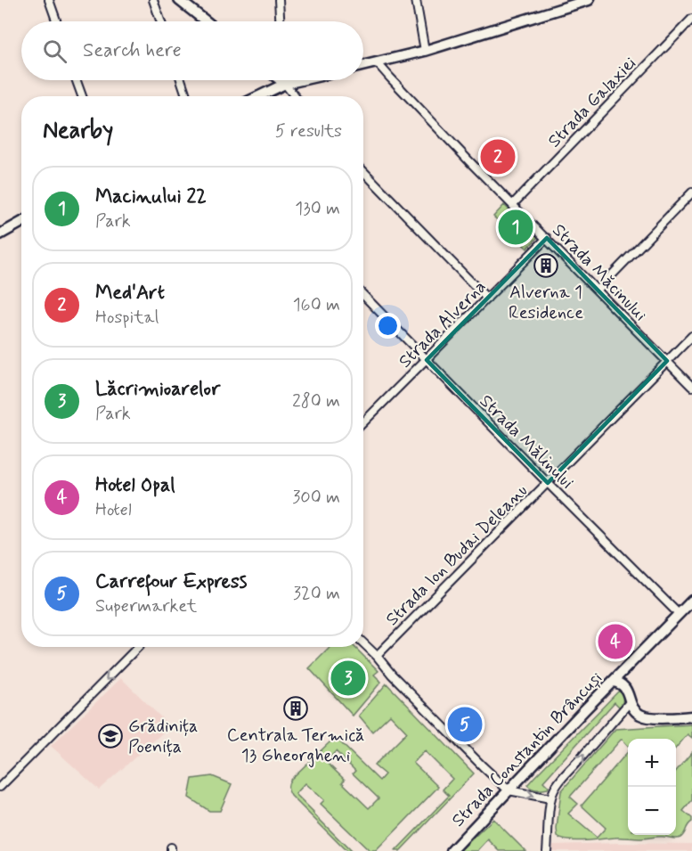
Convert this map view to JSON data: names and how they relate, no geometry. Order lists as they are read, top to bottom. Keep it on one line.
{"streets":{"main road":["Strada Constantin Brâncuși"],"street":["Strada Galaxiei","Strada Măcinului","Strada Alverna","Strada Mălinului","Strada Ion Budai Deleanu"]},"crossings":[["Strada Galaxiei","Strada Măcinului"],["Strada Măcinului","Strada Alverna"],["Strada Măcinului","Strada Ion Budai Deleanu"],["Strada Alverna","Strada Mălinului"],["Strada Mălinului","Strada Ion Budai Deleanu"],["Strada Mălinului","Strada Constantin Brâncuși"]],"places":{"building":["Alverna 1 Residence","Centrala Termică 13 Gheorgheni"],"school or university":["Grădinița Poenița"]},"page":{"search":"Search here","heading":["Nearby","5 results"],"pins":["2","1","4","3","5"],"list":[{"mark":"1","name":"Macinului 22","note":"Park","value":"130 m"},{"mark":"2","name":"Med'Art","note":"Hospital","value":"160 m"},{"mark":"3","name":"Lăcrimioarelor","note":"Park","value":"280 m"},{"mark":"4","name":"Hotel Opal","note":"Hotel","value":"300 m"},{"mark":"5","name":"Carrefour Express","note":"Supermarket","value":"320 m"}],"map_buttons":["+","−"]}}
